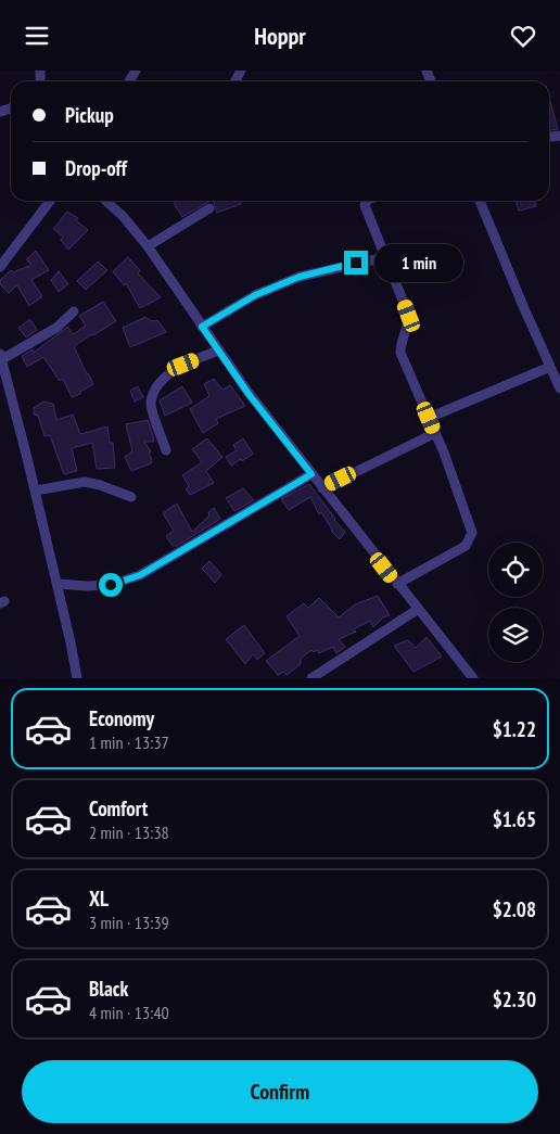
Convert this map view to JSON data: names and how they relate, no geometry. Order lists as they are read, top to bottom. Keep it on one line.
{"page":{"header":"Hoppr","banner":["Pickup","Drop-off"],"bubble":"1 min","list":[{"name":"Economy","note":"1 min · 13:37","value":"$1.22"},{"name":"Comfort","note":"2 min · 13:38","value":"$1.65"},{"name":"XL","note":"3 min · 13:39","value":"$2.08"},{"name":"Black","note":"4 min · 13:40","value":"$2.30"}],"buttons":"Confirm"}}
